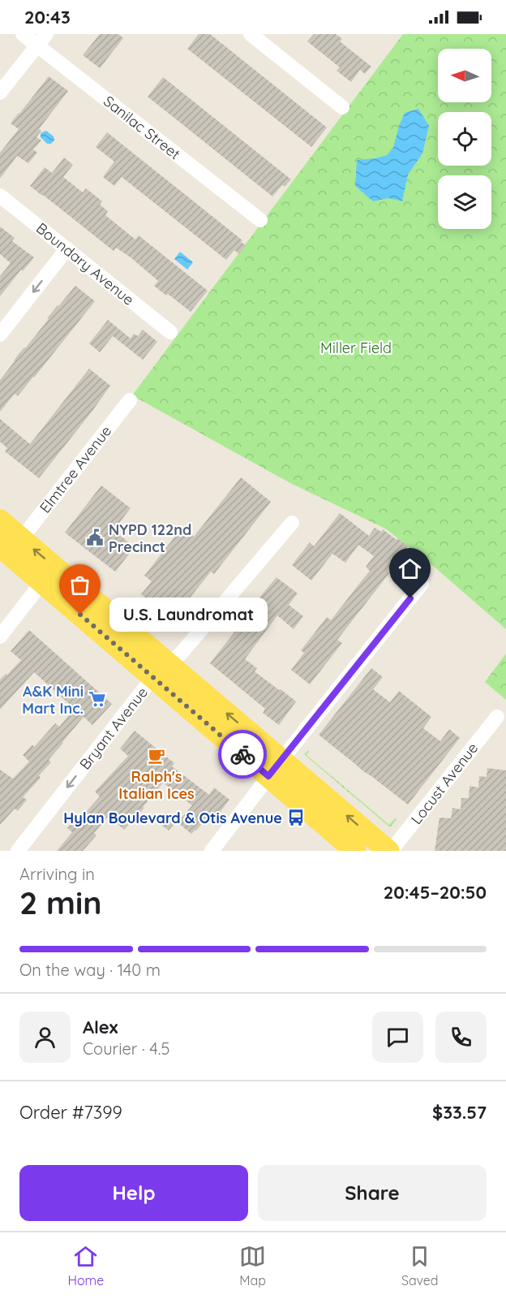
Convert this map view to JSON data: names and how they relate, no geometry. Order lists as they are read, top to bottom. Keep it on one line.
{"streets":{"street":["Sanilac Street","Boundary Avenue","Elmtree Avenue","Bryant Avenue","Locust Avenue"]},"one_way":["Bryant Avenue"],"parks":["Miller Field"],"places":{"public building":["NYPD 122nd Precinct"],"other":["U.S. Laundromat"],"supermarket":["A&K Mini Mart Inc."],"cafe":["Ralph's Italian Ices"],"bus stop":["Hylan Boulevard & Otis Avenue"]},"north":"left","page":{"status":"20:43","bubble":"U.S. Laundromat","heading":["2 min","Arriving in","20:45–20:50"],"panel":["Alex","Courier · 4.5","Order #7399","$33.57"],"bar":"On the way · 140 m","buttons":["Help","Share"],"tabs":["Home","Map","Saved"]}}
